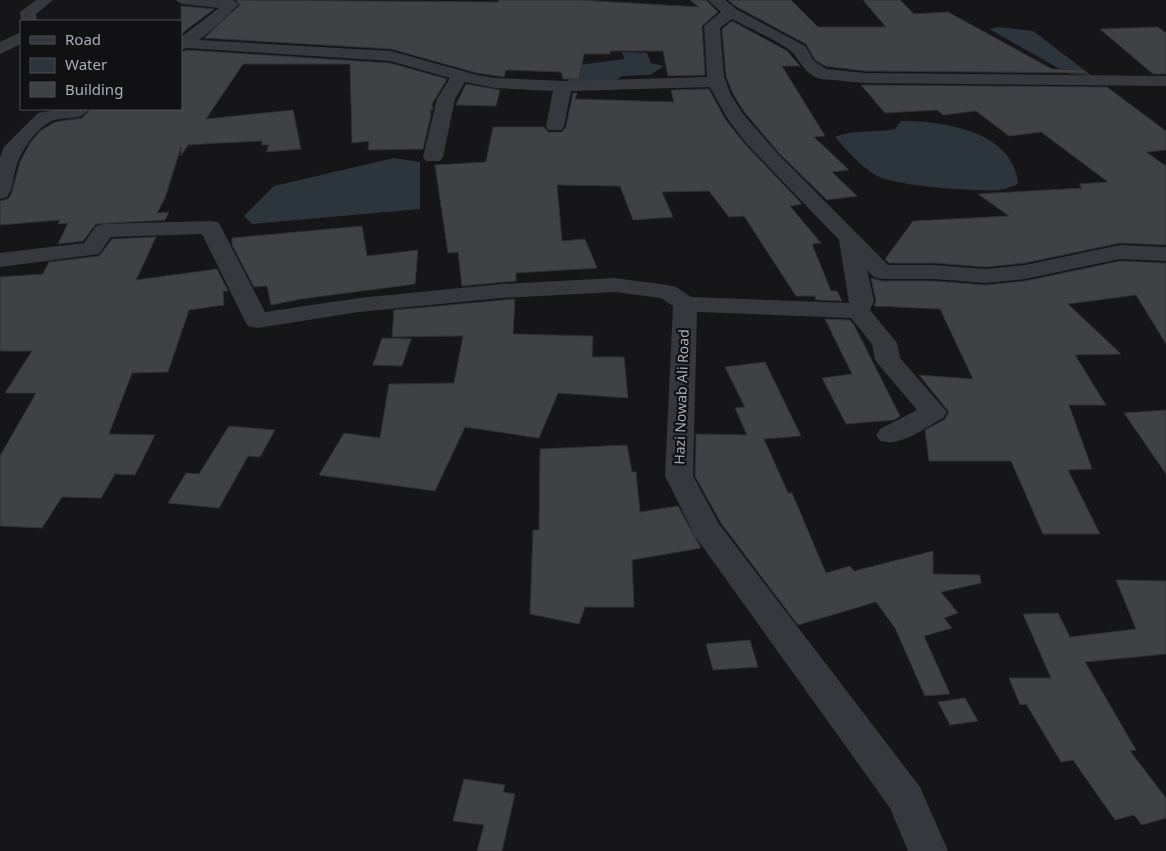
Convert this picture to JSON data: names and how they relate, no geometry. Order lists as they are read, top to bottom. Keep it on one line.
{"streets":{"street":["Hazi Nowab Ali Road"]},"legend":["Road","Water","Building"]}
